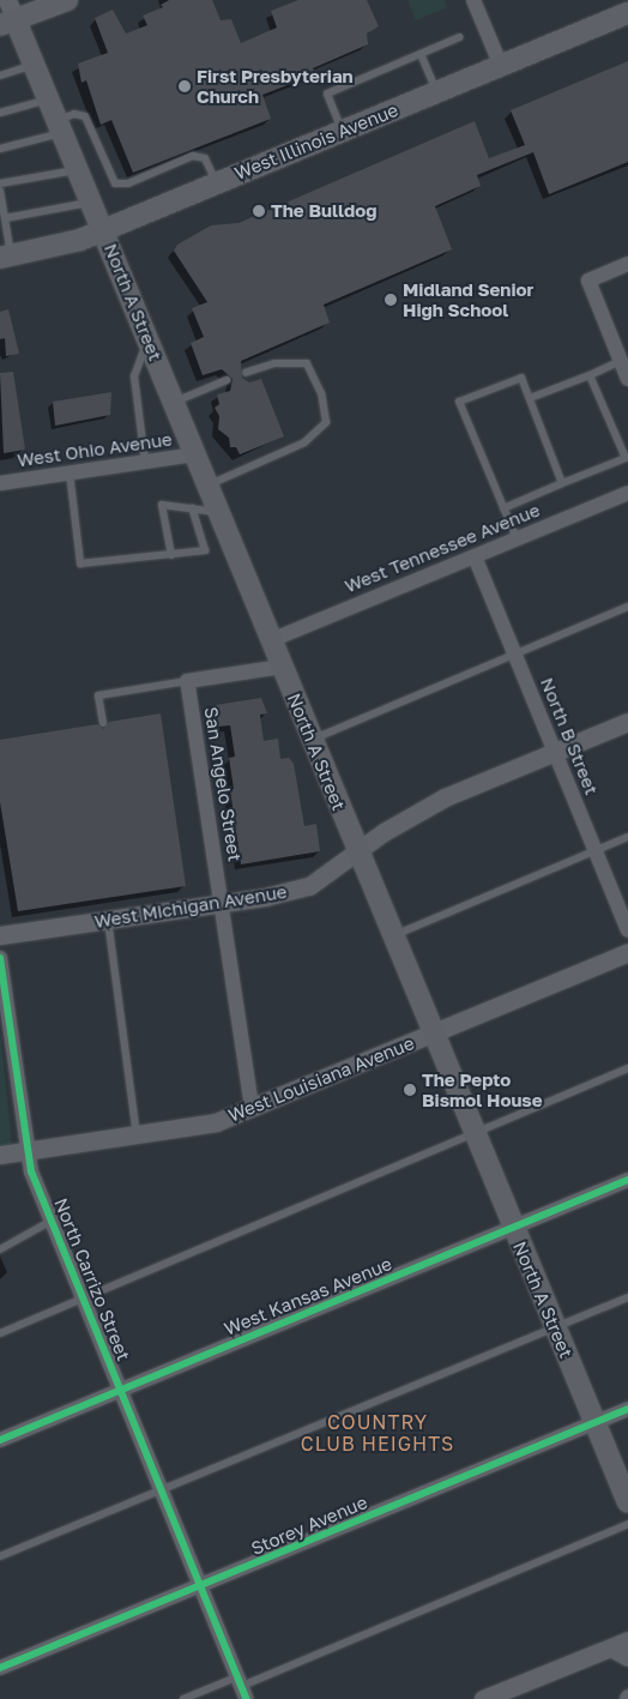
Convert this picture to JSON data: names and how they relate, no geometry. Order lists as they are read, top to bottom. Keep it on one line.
{"streets":{"main road":["West Illinois Avenue","North A Street"],"street":["West Ohio Avenue","West Tennessee Avenue","North B Street","San Angelo Street","West Michigan Avenue","West Louisiana Avenue","North Carrizo Street","West Kansas Avenue","Storey Avenue"]},"crossings":[["West Illinois Avenue","North A Street"],["North A Street","West Ohio Avenue"],["North A Street","West Tennessee Avenue"],["North A Street","West Michigan Avenue"],["North A Street","West Louisiana Avenue"],["North A Street","West Kansas Avenue"],["North A Street","Storey Avenue"],["West Tennessee Avenue","North B Street"],["North B Street","West Michigan Avenue"],["San Angelo Street","West Michigan Avenue"],["San Angelo Street","West Louisiana Avenue"],["West Louisiana Avenue","North Carrizo Street"],["North Carrizo Street","West Kansas Avenue"],["North Carrizo Street","Storey Avenue"]],"districts":["COUNTRY CLUB HEIGHTS"],"places":["First Presbyterian Church","The Bulldog","Midland Senior High School","The Pepto Bismol House"]}
